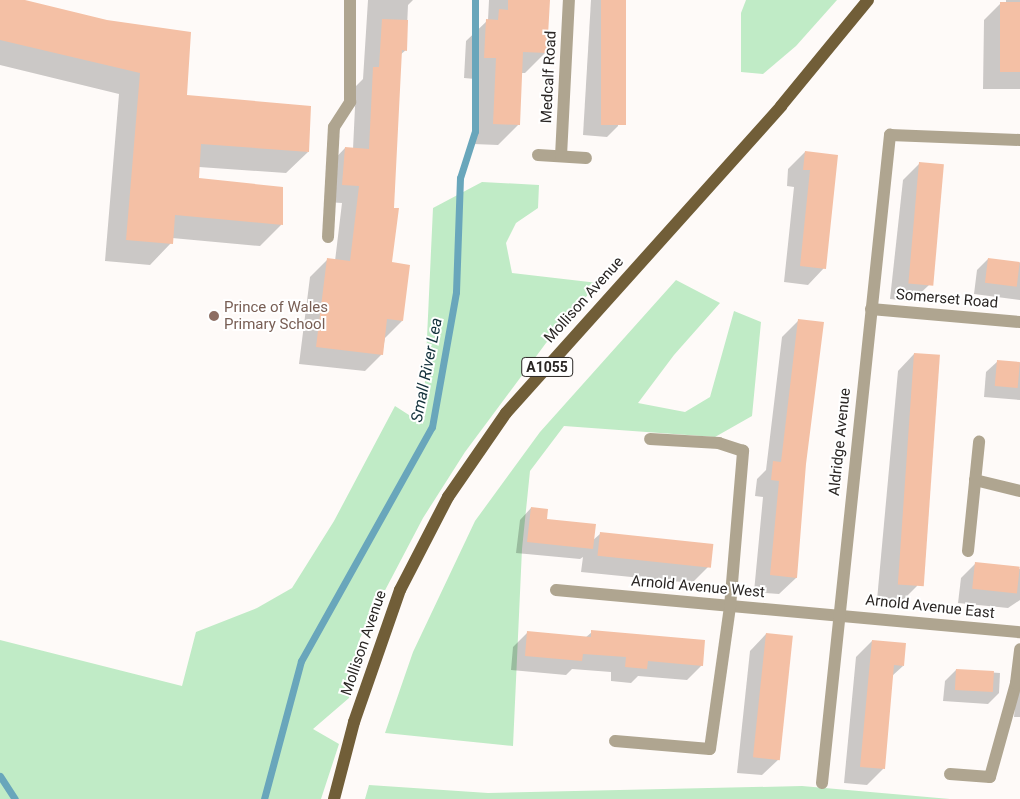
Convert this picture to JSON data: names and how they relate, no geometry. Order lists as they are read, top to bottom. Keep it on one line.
{"streets":{"main road":["Mollison Avenue","A1055"],"street":["Medcalf Road","Somerset Road","Aldridge Avenue","Arnold Avenue West","Arnold Avenue East"]},"crossings":[["Somerset Road","Aldridge Avenue"],["Aldridge Avenue","Arnold Avenue West"],["Aldridge Avenue","Arnold Avenue East"],["Arnold Avenue West","Arnold Avenue East"]],"water":["Small River Lea"],"places":["Prince of Wales Primary School"]}
